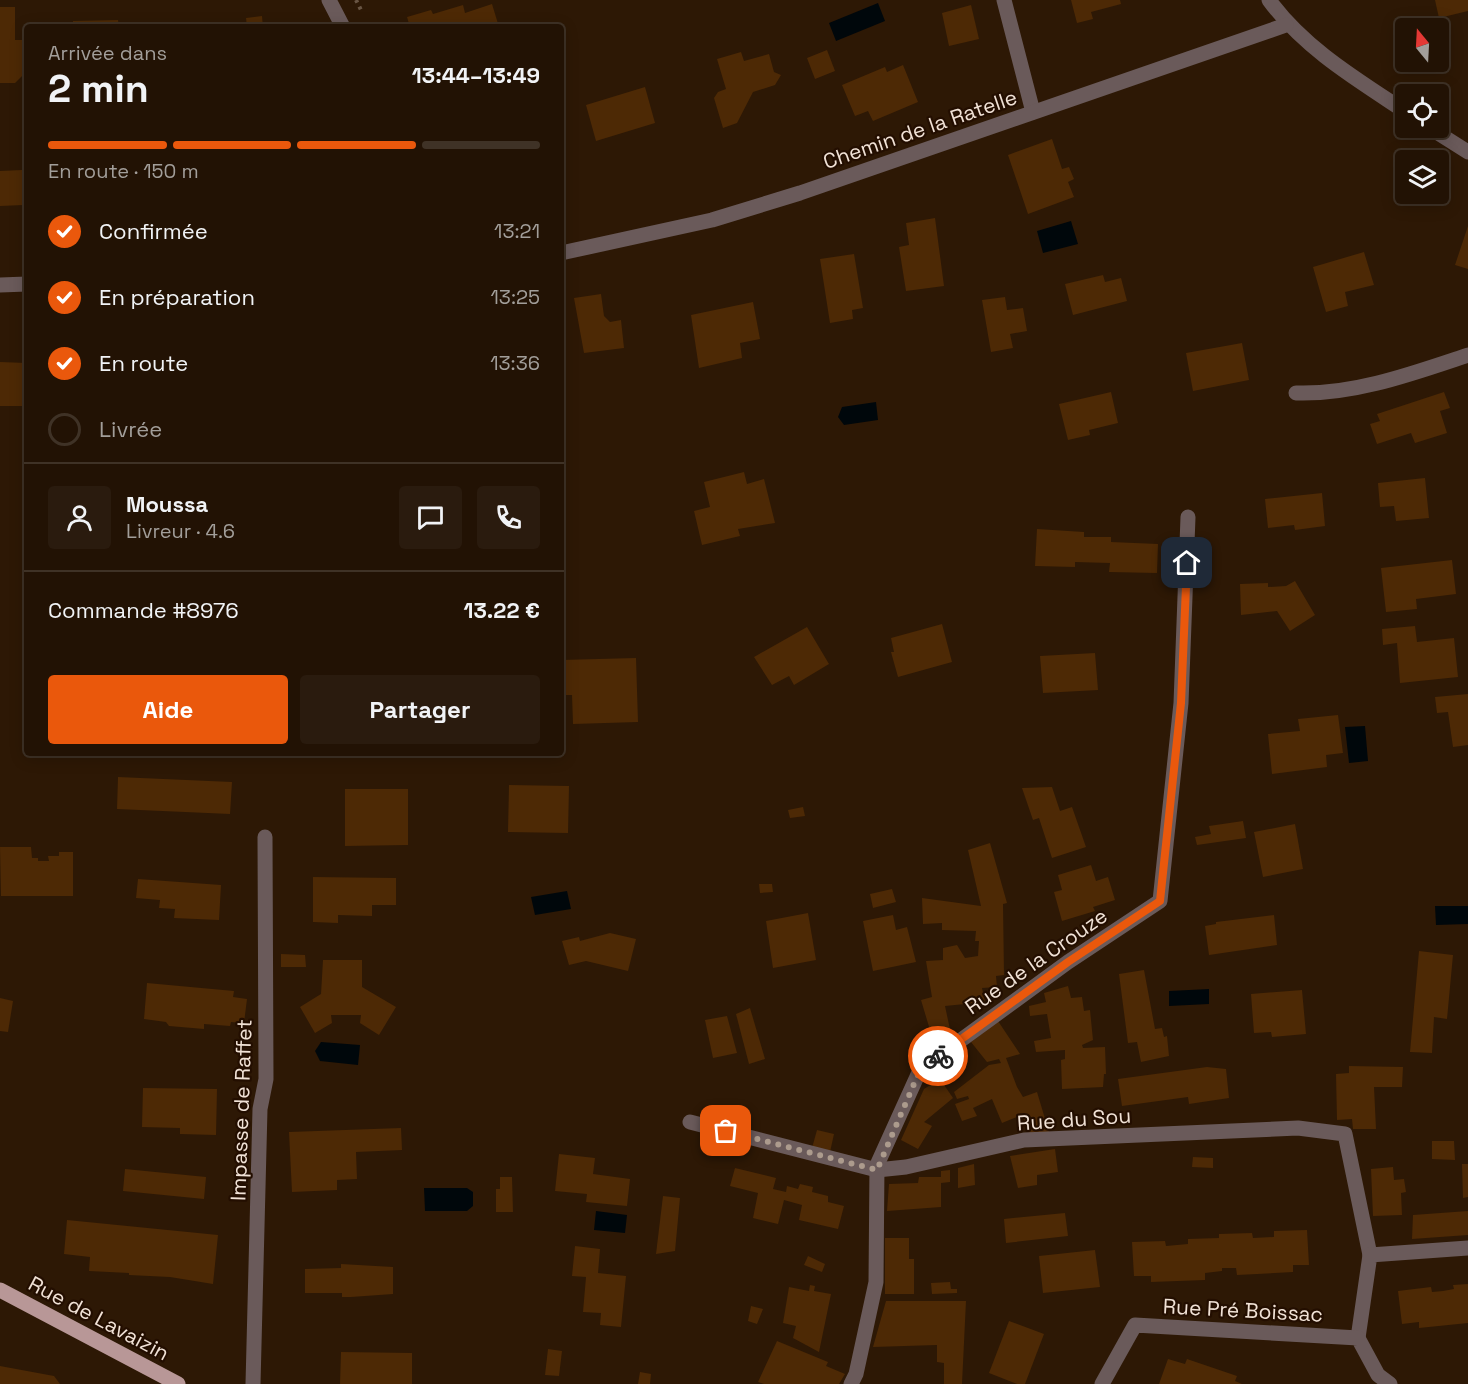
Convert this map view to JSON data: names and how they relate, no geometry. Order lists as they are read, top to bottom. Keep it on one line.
{"streets":{"main road":["Rue de Lavaizin"],"street":["Chemin de la Ratelle","Rue de la Crouze","Impasse de Raffet","Rue du Sou","Rue Pré Boissac"]},"crossings":[["Rue de la Crouze","Rue du Sou"],["Rue du Sou","Rue Pré Boissac"]],"north":"top","page":{"heading":["2 min","Arrivée dans","13:44–13:49"],"panel":["Moussa","Livreur · 4.6","Commande #8976","13.22 €"],"bar":"En route · 150 m","list":[["Confirmée","13:21"],["En préparation","13:25"],["En route","13:36"],"Livrée"],"buttons":["Aide","Partager"]}}
